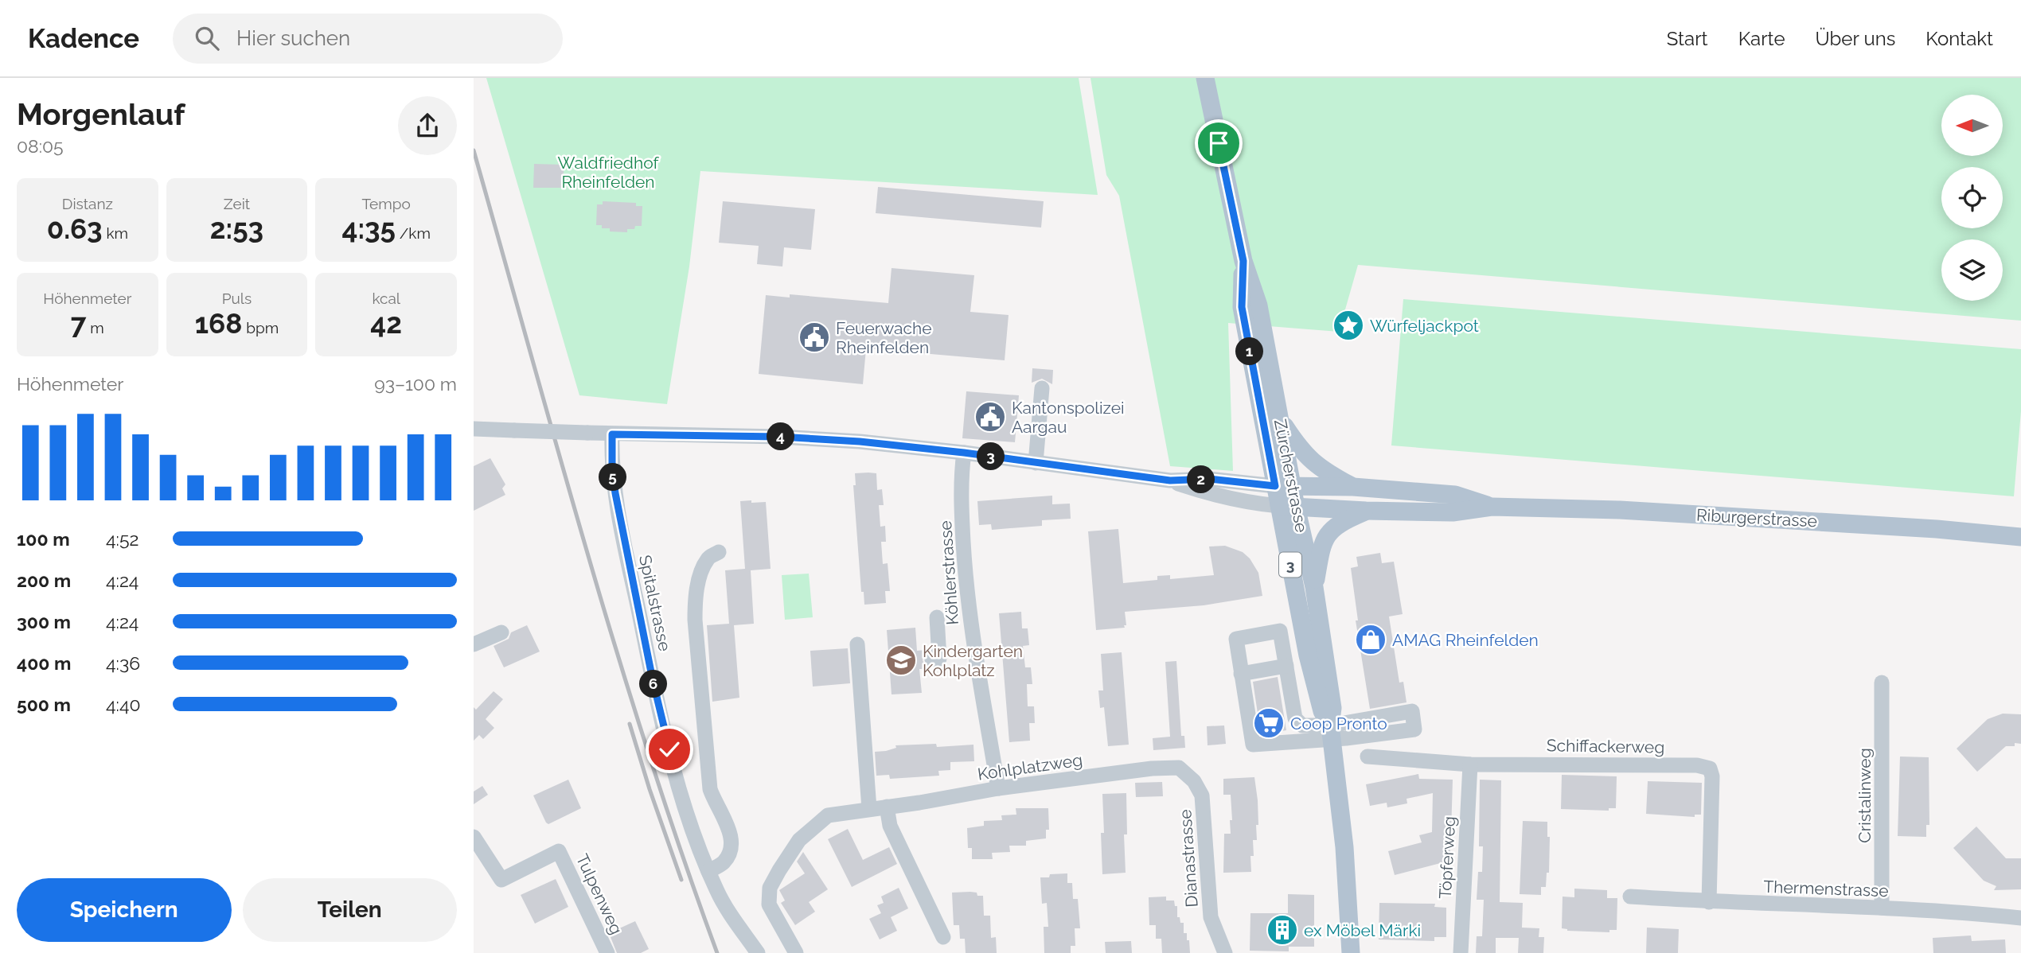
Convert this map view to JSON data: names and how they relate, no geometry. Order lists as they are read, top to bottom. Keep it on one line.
{"streets":{"main road":["Zürcherstrasse","Riburgerstrasse","3"],"street":["Köhlerstrasse","Spitalstrasse","Schiffackerweg","Kohlplatzweg","Cristalinweg","Töpferweg","Dianastrasse","Thermenstrasse","Tulpenweg"]},"crossings":[["Zürcherstrasse","Riburgerstrasse"],["Riburgerstrasse","Köhlerstrasse"],["Riburgerstrasse","Spitalstrasse"],["Köhlerstrasse","Kohlplatzweg"],["Schiffackerweg","Töpferweg"],["Schiffackerweg","Thermenstrasse"],["Kohlplatzweg","Dianastrasse"],["Cristalinweg","Thermenstrasse"]],"parks":["Waldfriedhof Rheinfelden"],"places":{"place":["Würfeljackpot"],"public building":["Feuerwache Rheinfelden","Kantonspolizei Aargau"],"shop":["AMAG Rheinfelden"],"school or university":["Kindergarten Kohlplatz"],"supermarket":["Coop Pronto"],"building":["ex Möbel Märki"]},"north":"left","page":{"header":"Kadence","search":"Hier suchen","nav":["Start","Karte","Über uns","Kontakt"],"heading":["Morgenlauf","08:05"],"stats":[["Distanz","0.63 km"],["Zeit","2:53"],["Tempo","4:35 /km"],["Höhenmeter","7 m"],["Puls","168 bpm"],["kcal","42"]],"pins":["1","4","3","5","2","6"],"chart":["Höhenmeter","93–100 m"],"list":[{"name":"100 m","note":"4:52"},{"name":"200 m","note":"4:24"},{"name":"300 m","note":"4:24"},{"name":"400 m","note":"4:36"},{"name":"500 m","note":"4:40"}],"buttons":["Speichern","Teilen"]}}
